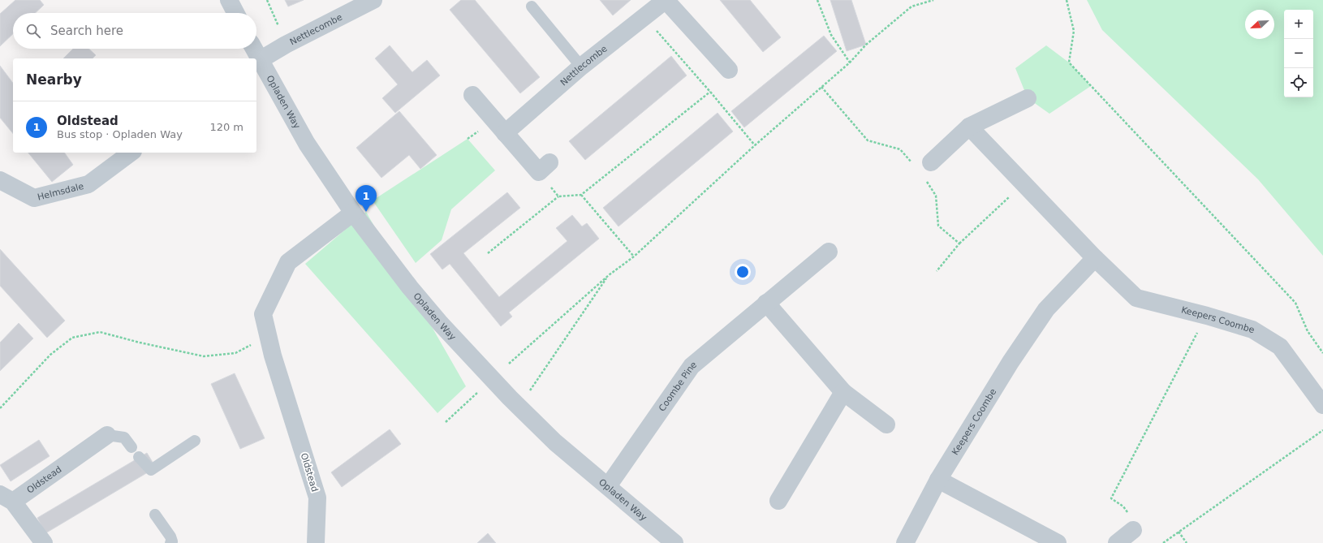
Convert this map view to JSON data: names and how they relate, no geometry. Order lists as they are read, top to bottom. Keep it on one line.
{"streets":{"street":["Nettlecombe","Opladen Way","Helmsdale","Keepers Coombe","Coombe Pine","Oldstead"]},"crossings":[["Nettlecombe","Opladen Way"],["Opladen Way","Coombe Pine"],["Opladen Way","Oldstead"]],"north":"bottom left","page":{"map_buttons":["+","−"],"search":"Search here","heading":"Nearby","list":[{"mark":"1","name":"Oldstead","note":"Bus stop · Opladen Way","value":"120 m"}],"pins":"1"}}
